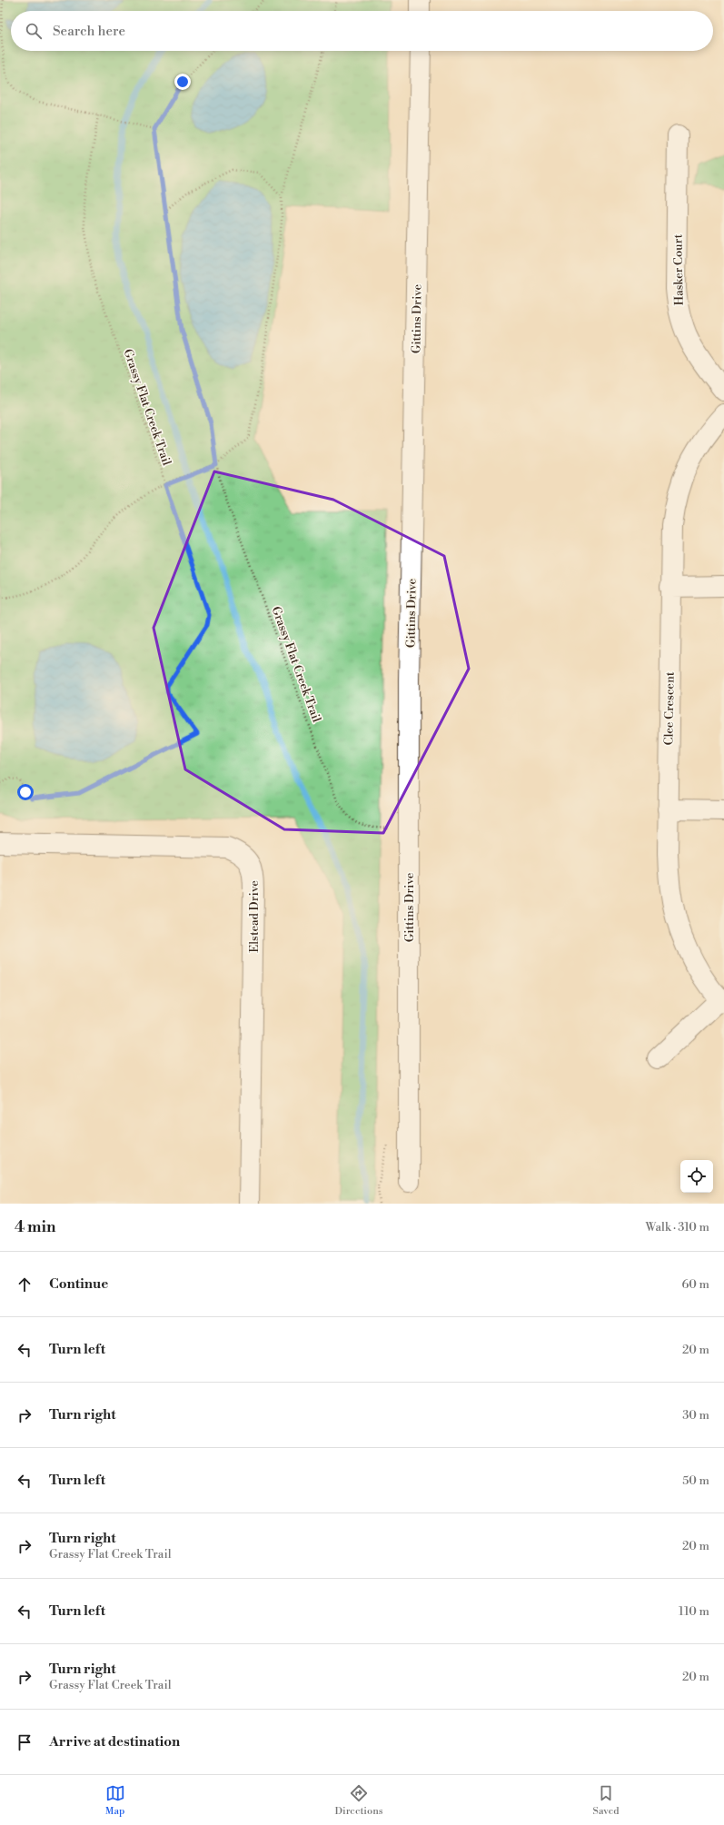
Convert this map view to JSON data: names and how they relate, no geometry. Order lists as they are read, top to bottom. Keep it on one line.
{"streets":{"street":["Hasker Court","Gittins Drive","Clee Crescent","Elstead Drive"],"path":["Grassy Flat Creek Trail"]},"page":{"search":"Search here","heading":["4 min","Walk · 310 m"],"list":[["Continue","60 m"],["Turn left","20 m"],["Turn right","30 m"],["Turn left","50 m"],["Turn right","Grassy Flat Creek Trail","20 m"],["Turn left","110 m"],["Turn right","Grassy Flat Creek Trail","20 m"],"Arrive at destination"],"nav":["Map","Directions","Saved"]}}
